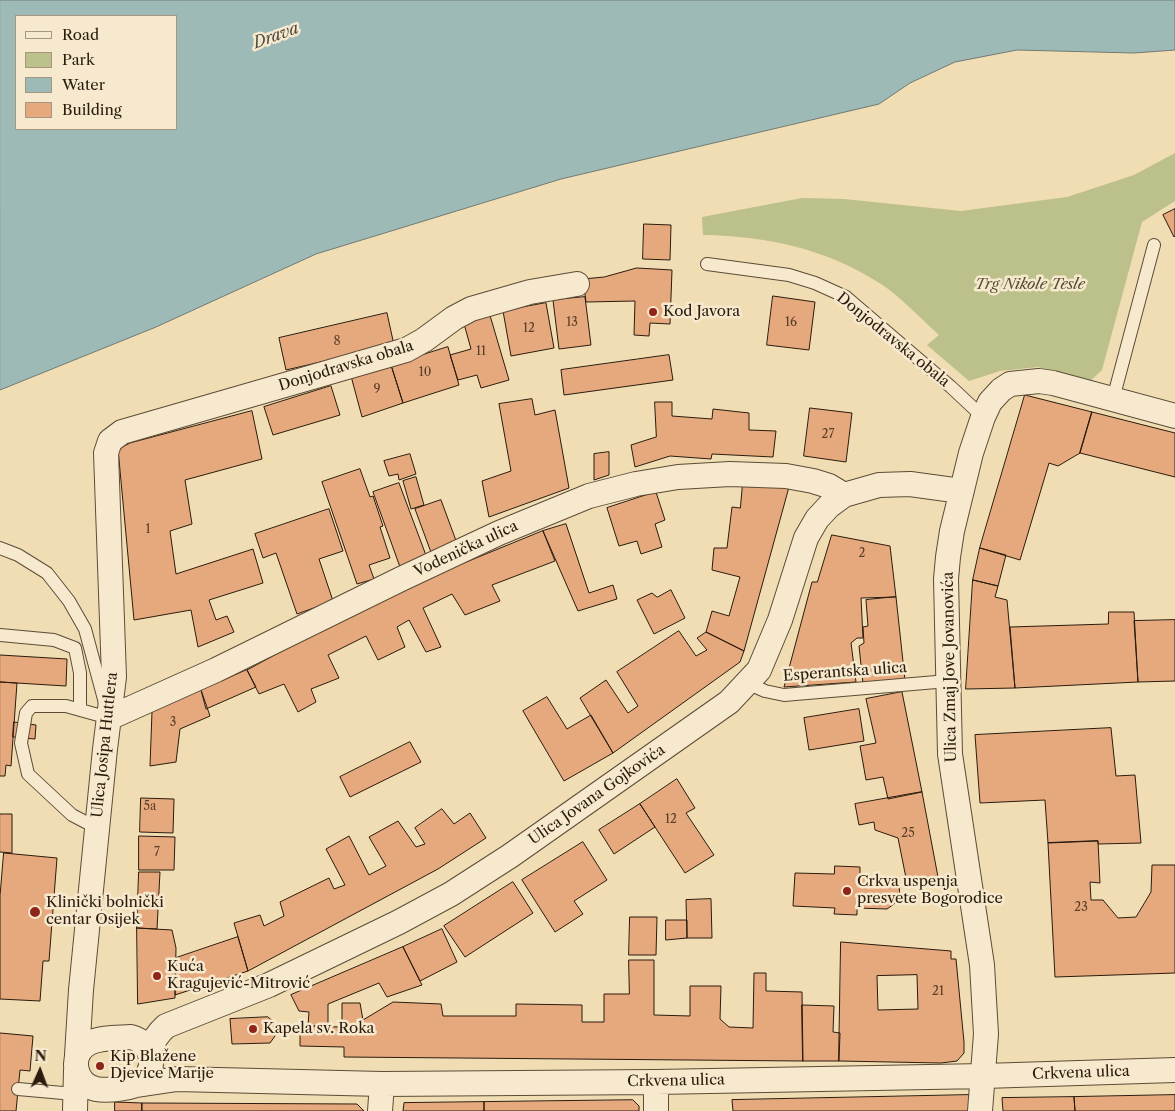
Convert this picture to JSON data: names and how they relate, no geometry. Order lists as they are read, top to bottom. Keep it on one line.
{"streets":{"street":["Donjodravska obala","Vodenička ulica","Ulica Zmaj Jove Jovanovića","Ulica Josipa Huttlera","Ulica Jovana Gojkovića","Crkvena ulica"],"lane":["Esperantska ulica"]},"crossings":[["Donjodravska obala","Ulica Josipa Huttlera"],["Vodenička ulica","Ulica Josipa Huttlera"],["Vodenička ulica","Ulica Jovana Gojkovića"],["Ulica Zmaj Jove Jovanovića","Esperantska ulica"],["Ulica Zmaj Jove Jovanovića","Ulica Jovana Gojkovića"],["Ulica Zmaj Jove Jovanovića","Crkvena ulica"],["Esperantska ulica","Ulica Jovana Gojkovića"],["Ulica Josipa Huttlera","Crkvena ulica"],["Ulica Jovana Gojkovića","Crkvena ulica"]],"water":["Drava"],"parks":["Trg Nikole Tesle"],"places":["Kod Javora","Crkva uspenja presvete Bogorodice","Klinički bolnički centar Osijek","Kuća Kragujević-Mitrović","Kapela sv. Roka","Kip Blažene Djevice Marije"],"house_numbers":["13","16","12","8","11","10","9","27","1","2","3","5a","12","25","7","23","21"],"legend":["Road","Park","Water","Building"],"north":"top"}
